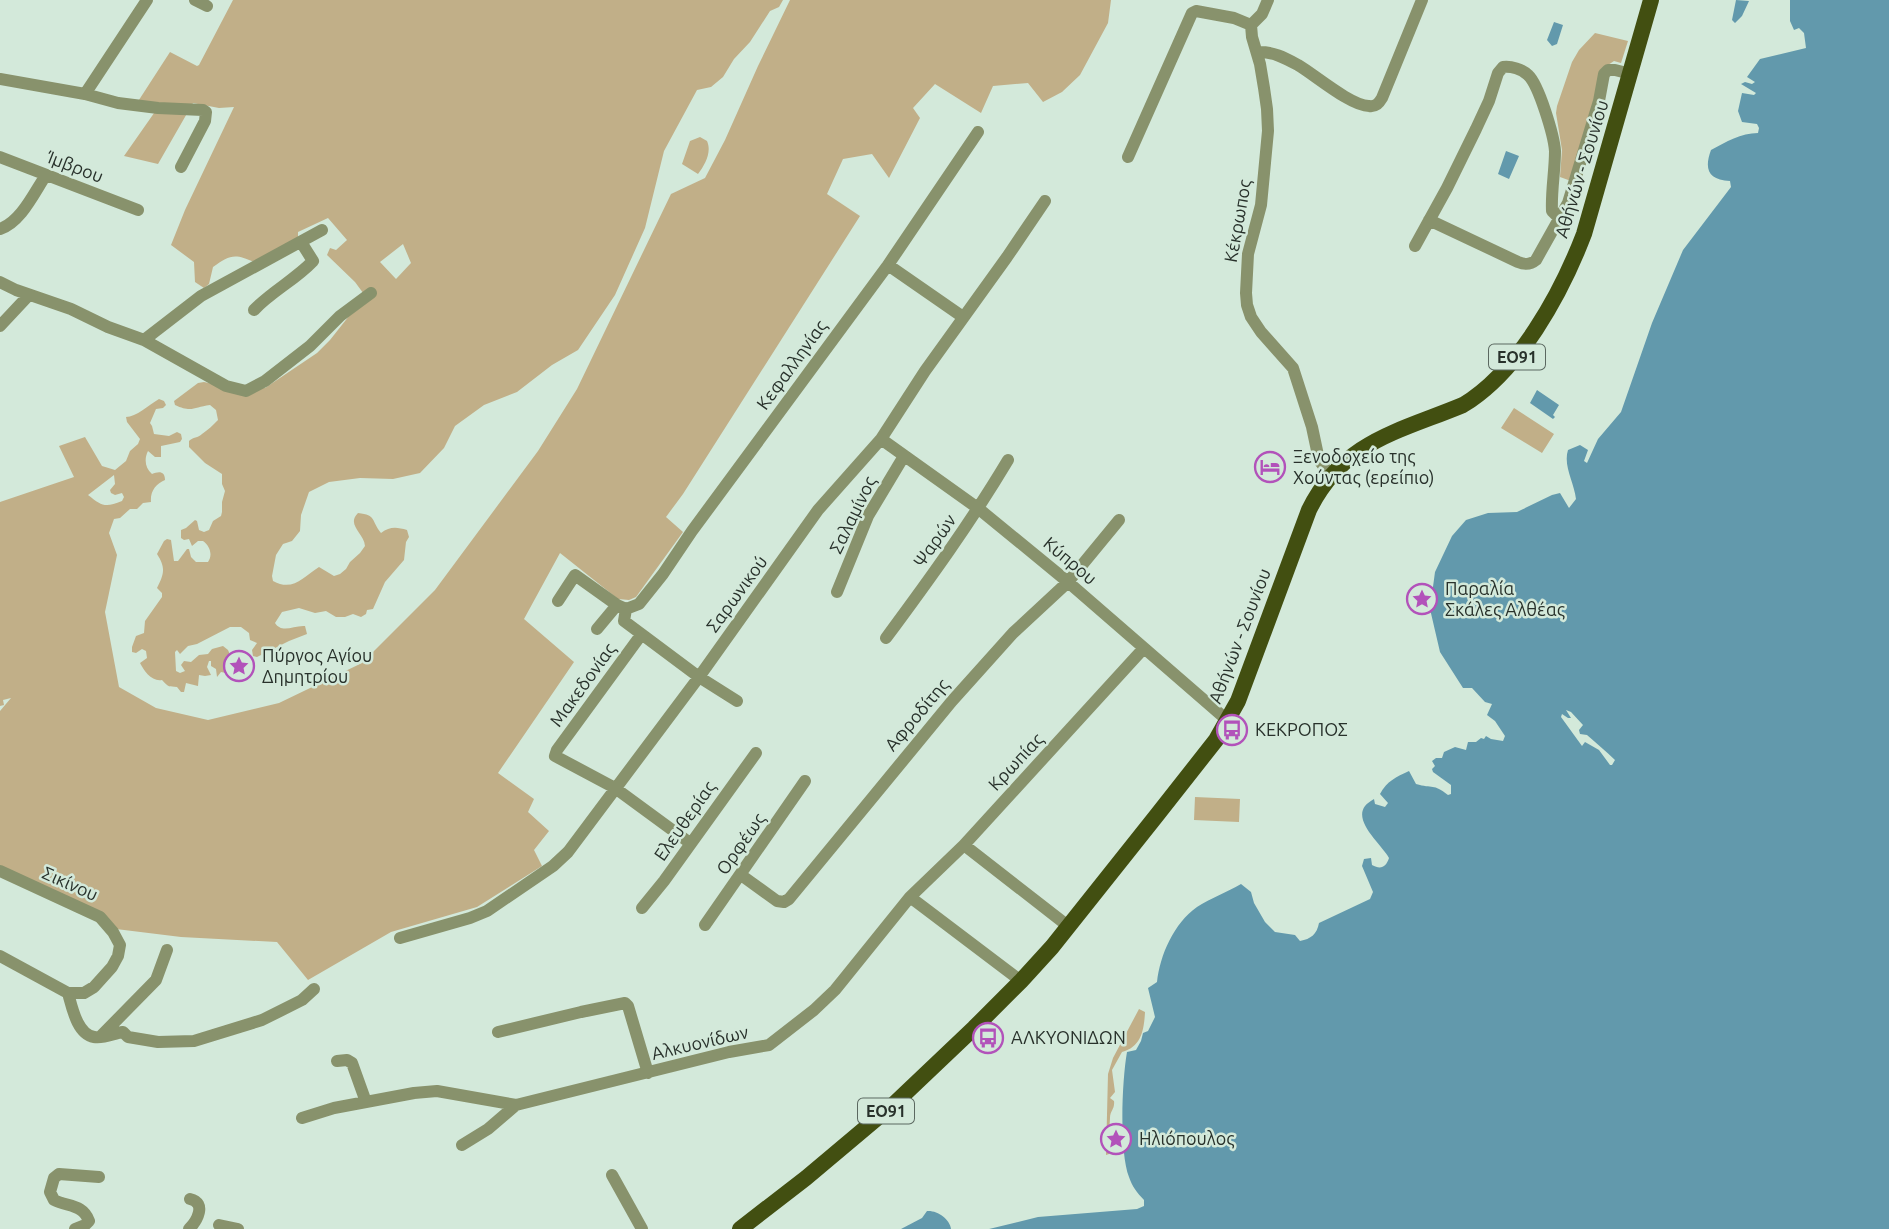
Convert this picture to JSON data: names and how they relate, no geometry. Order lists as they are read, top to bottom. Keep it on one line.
{"streets":{"main road":["Αθήνών - Σουνίου","ΕΟ91"],"street":["Ίμβρου","Κέκρωπος","Κεφαλληνίας","Σαλαμίνος","Ψαρών","Κύπρου","Σαρωνικού","Μακεδονίας","Αφροδίτης","Κρωπίας","Ελευθερίας","Ορφέως","Σικίνου","Αλκυονίδων"]},"crossings":[["Αθήνών - Σουνίου","Κέκρωπος"],["Αθήνών - Σουνίου","Κύπρου"],["Σαλαμίνος","Κύπρου"],["Ψαρών","Κύπρου"],["Κύπρου","Σαρωνικού"],["Κύπρου","Αφροδίτης"],["Κύπρου","Κρωπίας"],["Σαρωνικού","Μακεδονίας"],["Αφροδίτης","Ορφέως"],["Κρωπίας","Αλκυονίδων"]],"places":{"hotel":["Ξενοδοχείο της Χούντας (ερείπιο)"],"place":["Παραλία Σκάλες Αλθέας","Πύργος Αγίου Δημητρίου","Ηλιόπουλος"],"bus stop":["ΚΕΚΡΟΠΟΣ","ΑΛΚΥΟΝΙΔΩΝ"]}}
